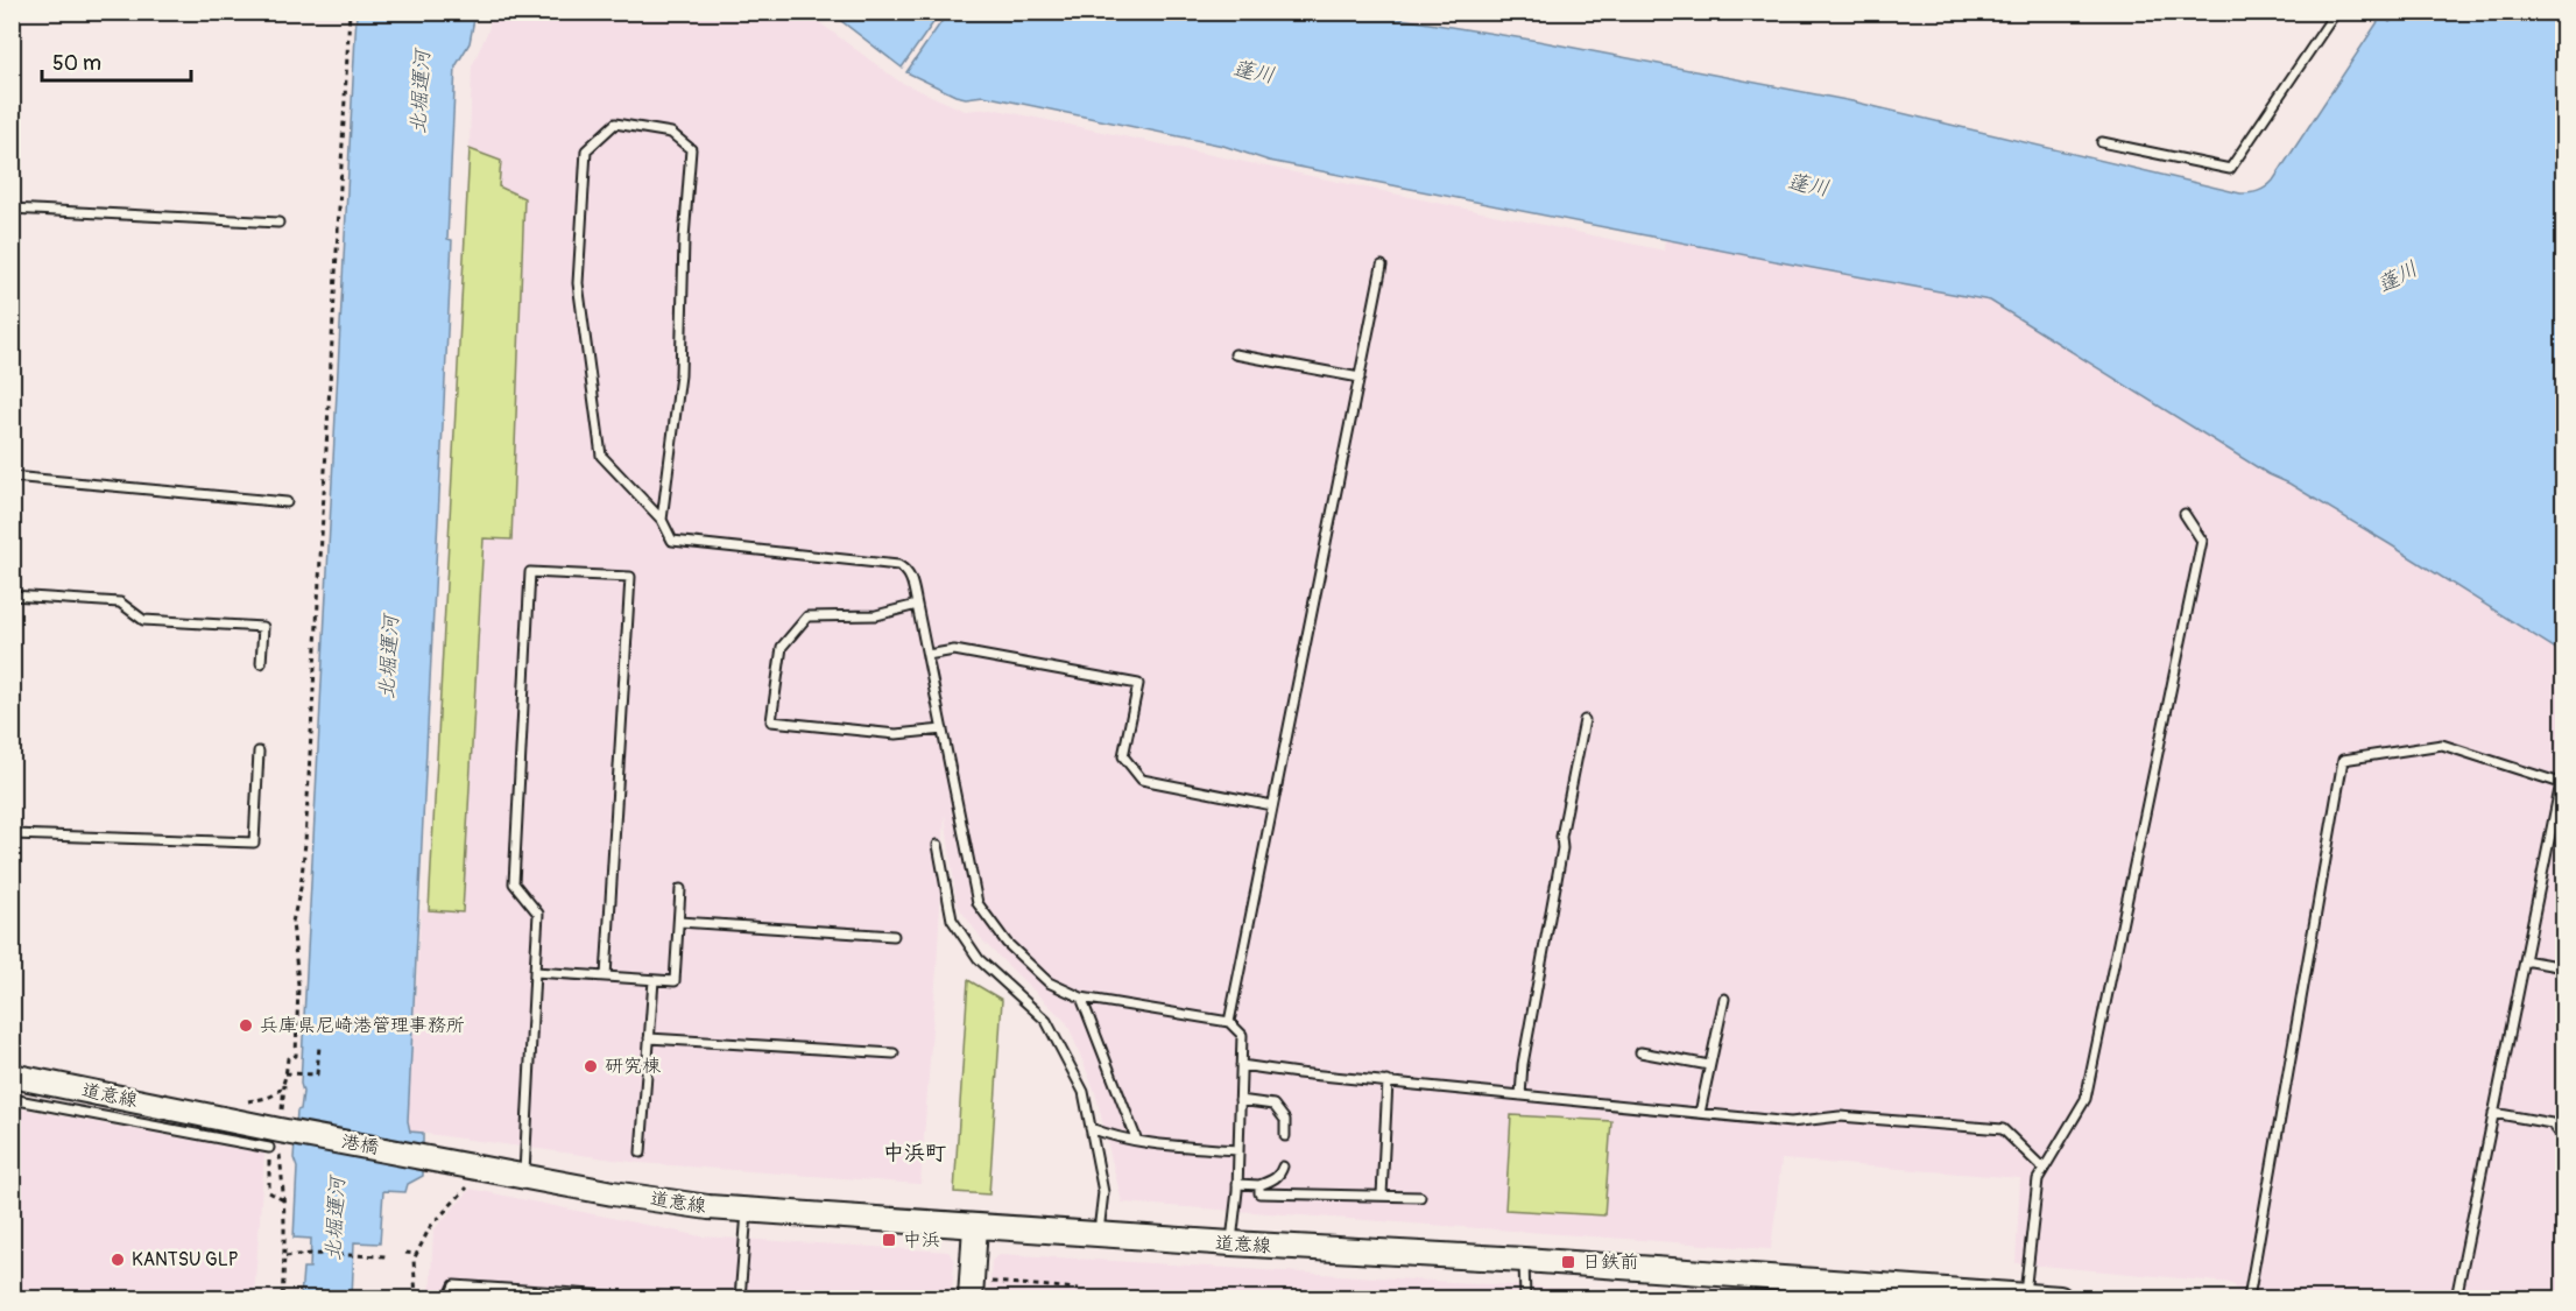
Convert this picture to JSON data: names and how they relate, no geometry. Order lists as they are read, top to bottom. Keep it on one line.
{"streets":{"street":["道意線","港橋"]},"crossings":[["道意線","港橋"]],"districts":["中浜町"],"water":["蓬川","北堀運河"],"places":{"other":["兵庫県尼崎港管理事務所","研究棟","KANTSU GLP"],"transit":["中浜","日鉄前"]},"scale_bar":"50 m"}
